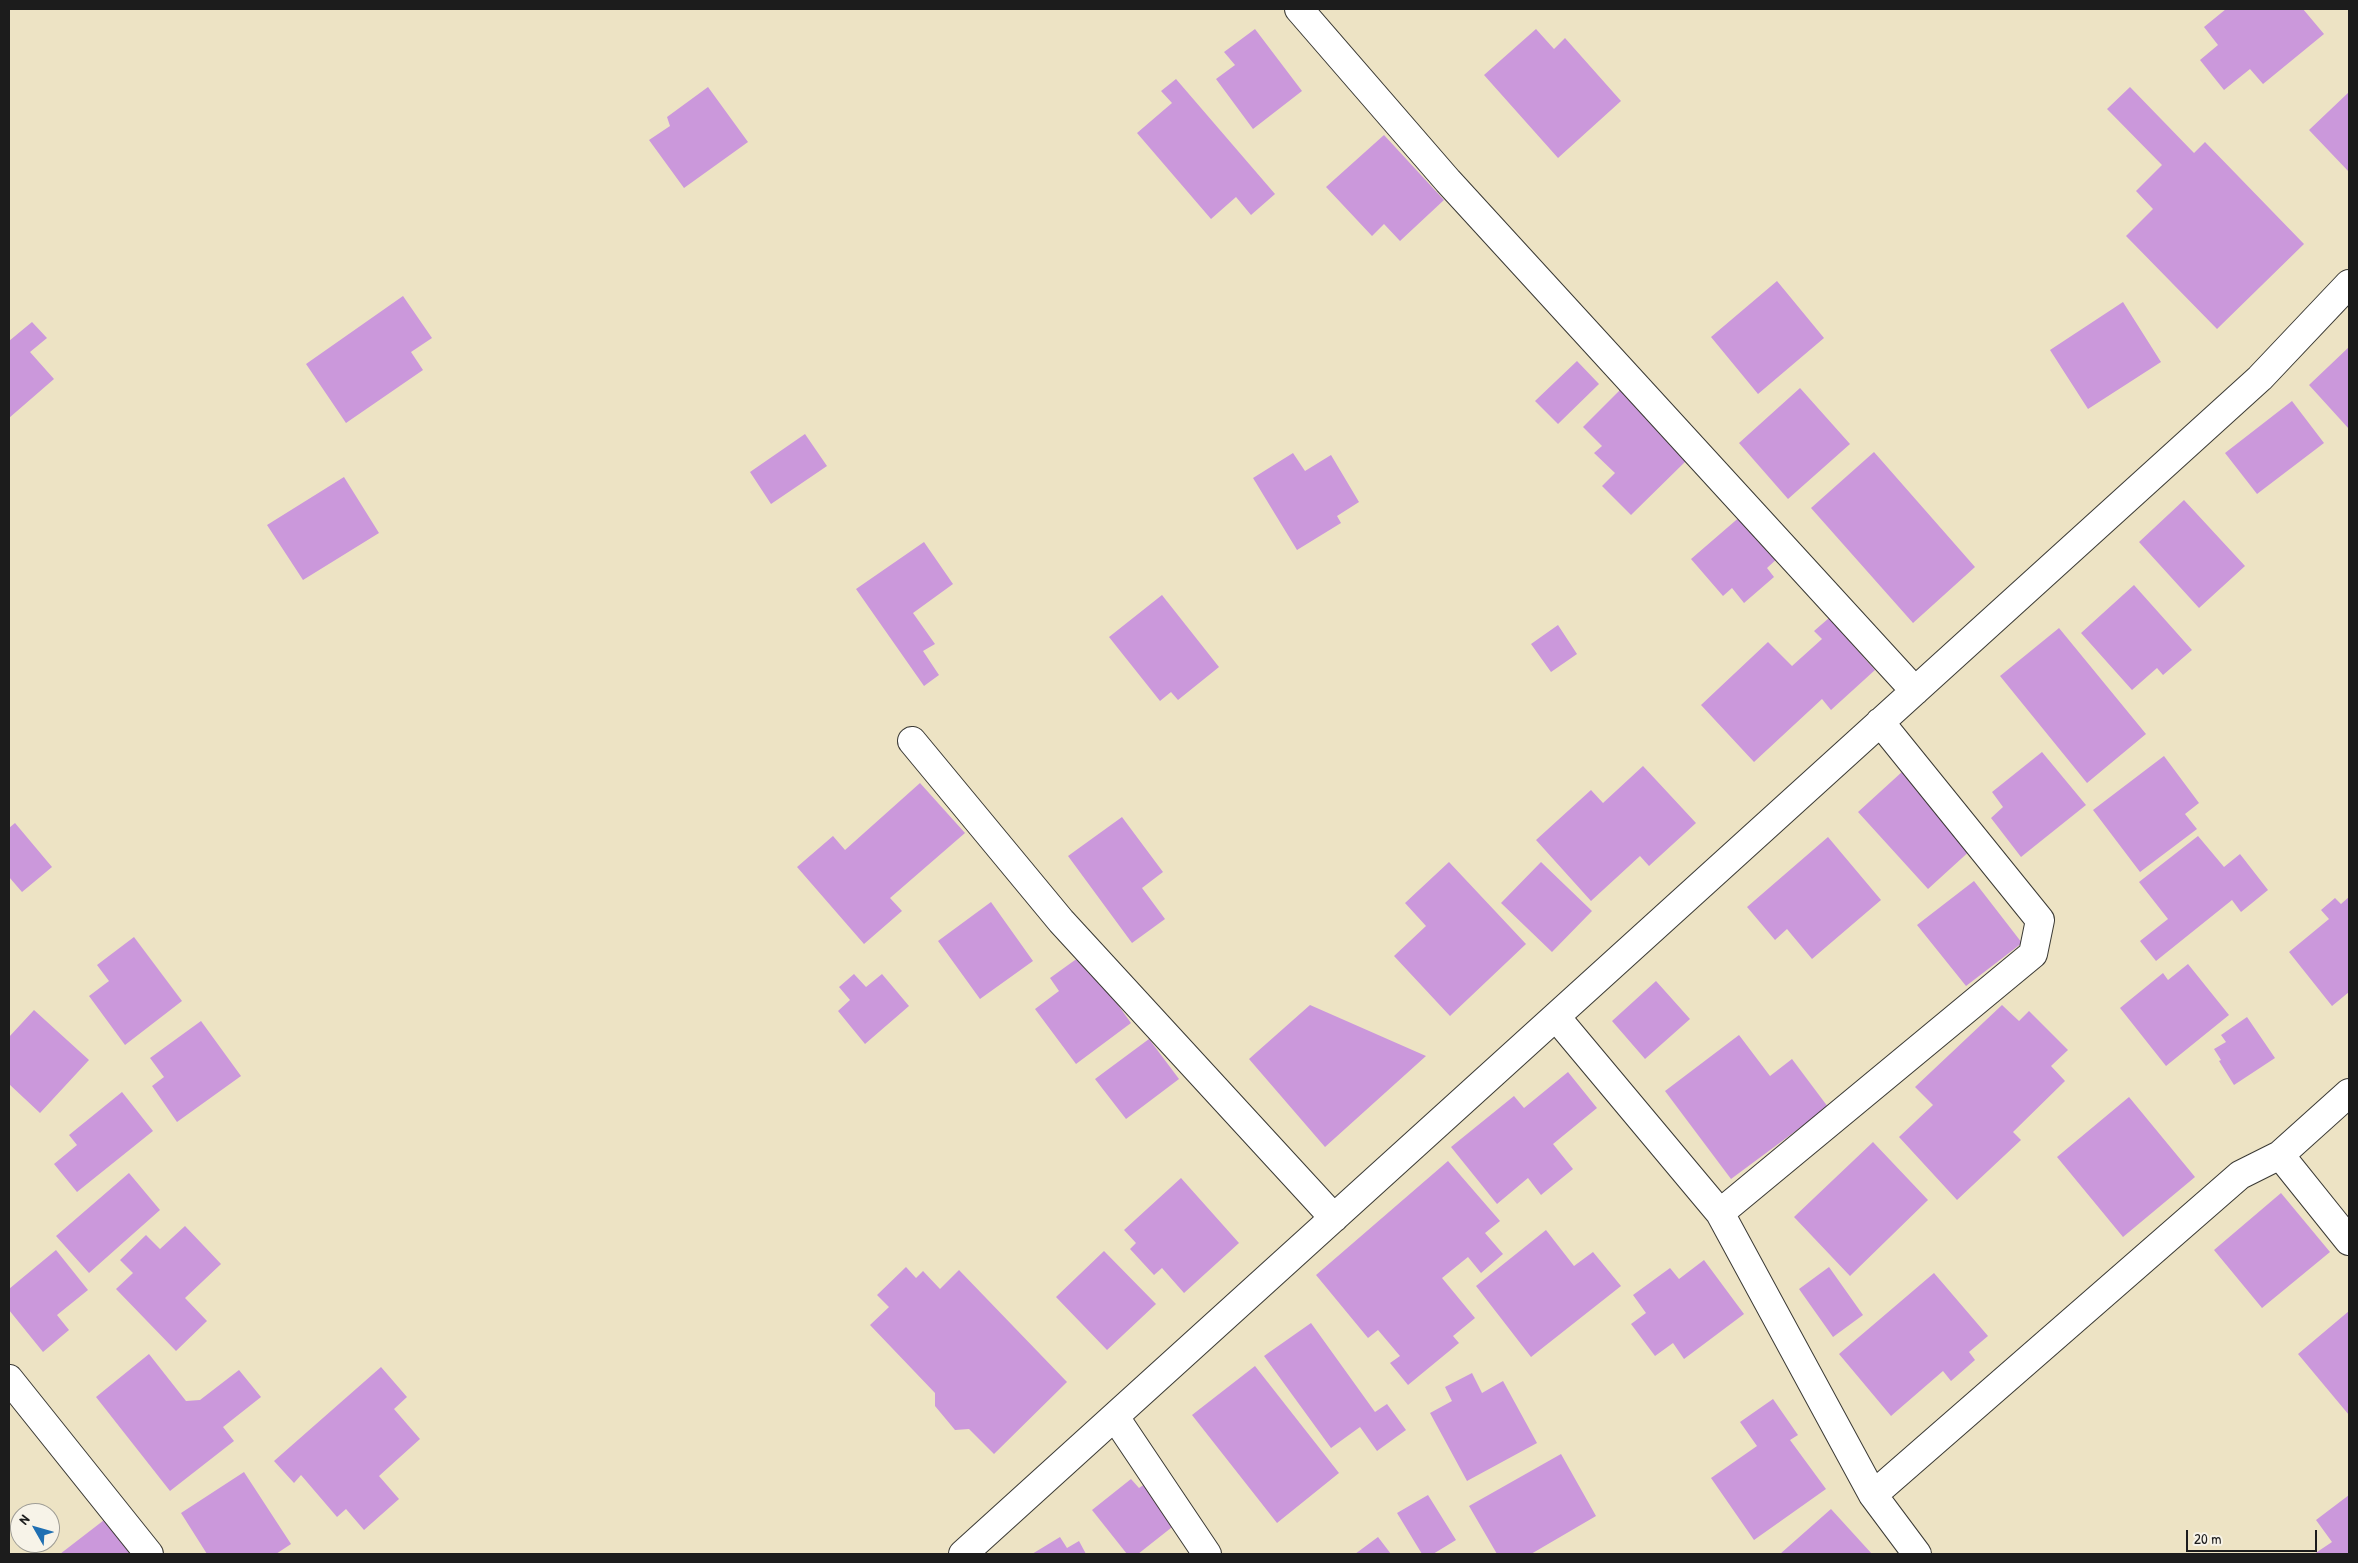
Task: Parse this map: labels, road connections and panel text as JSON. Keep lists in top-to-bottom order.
{
  "scale_bar": "20 m",
  "north": "top left"
}
